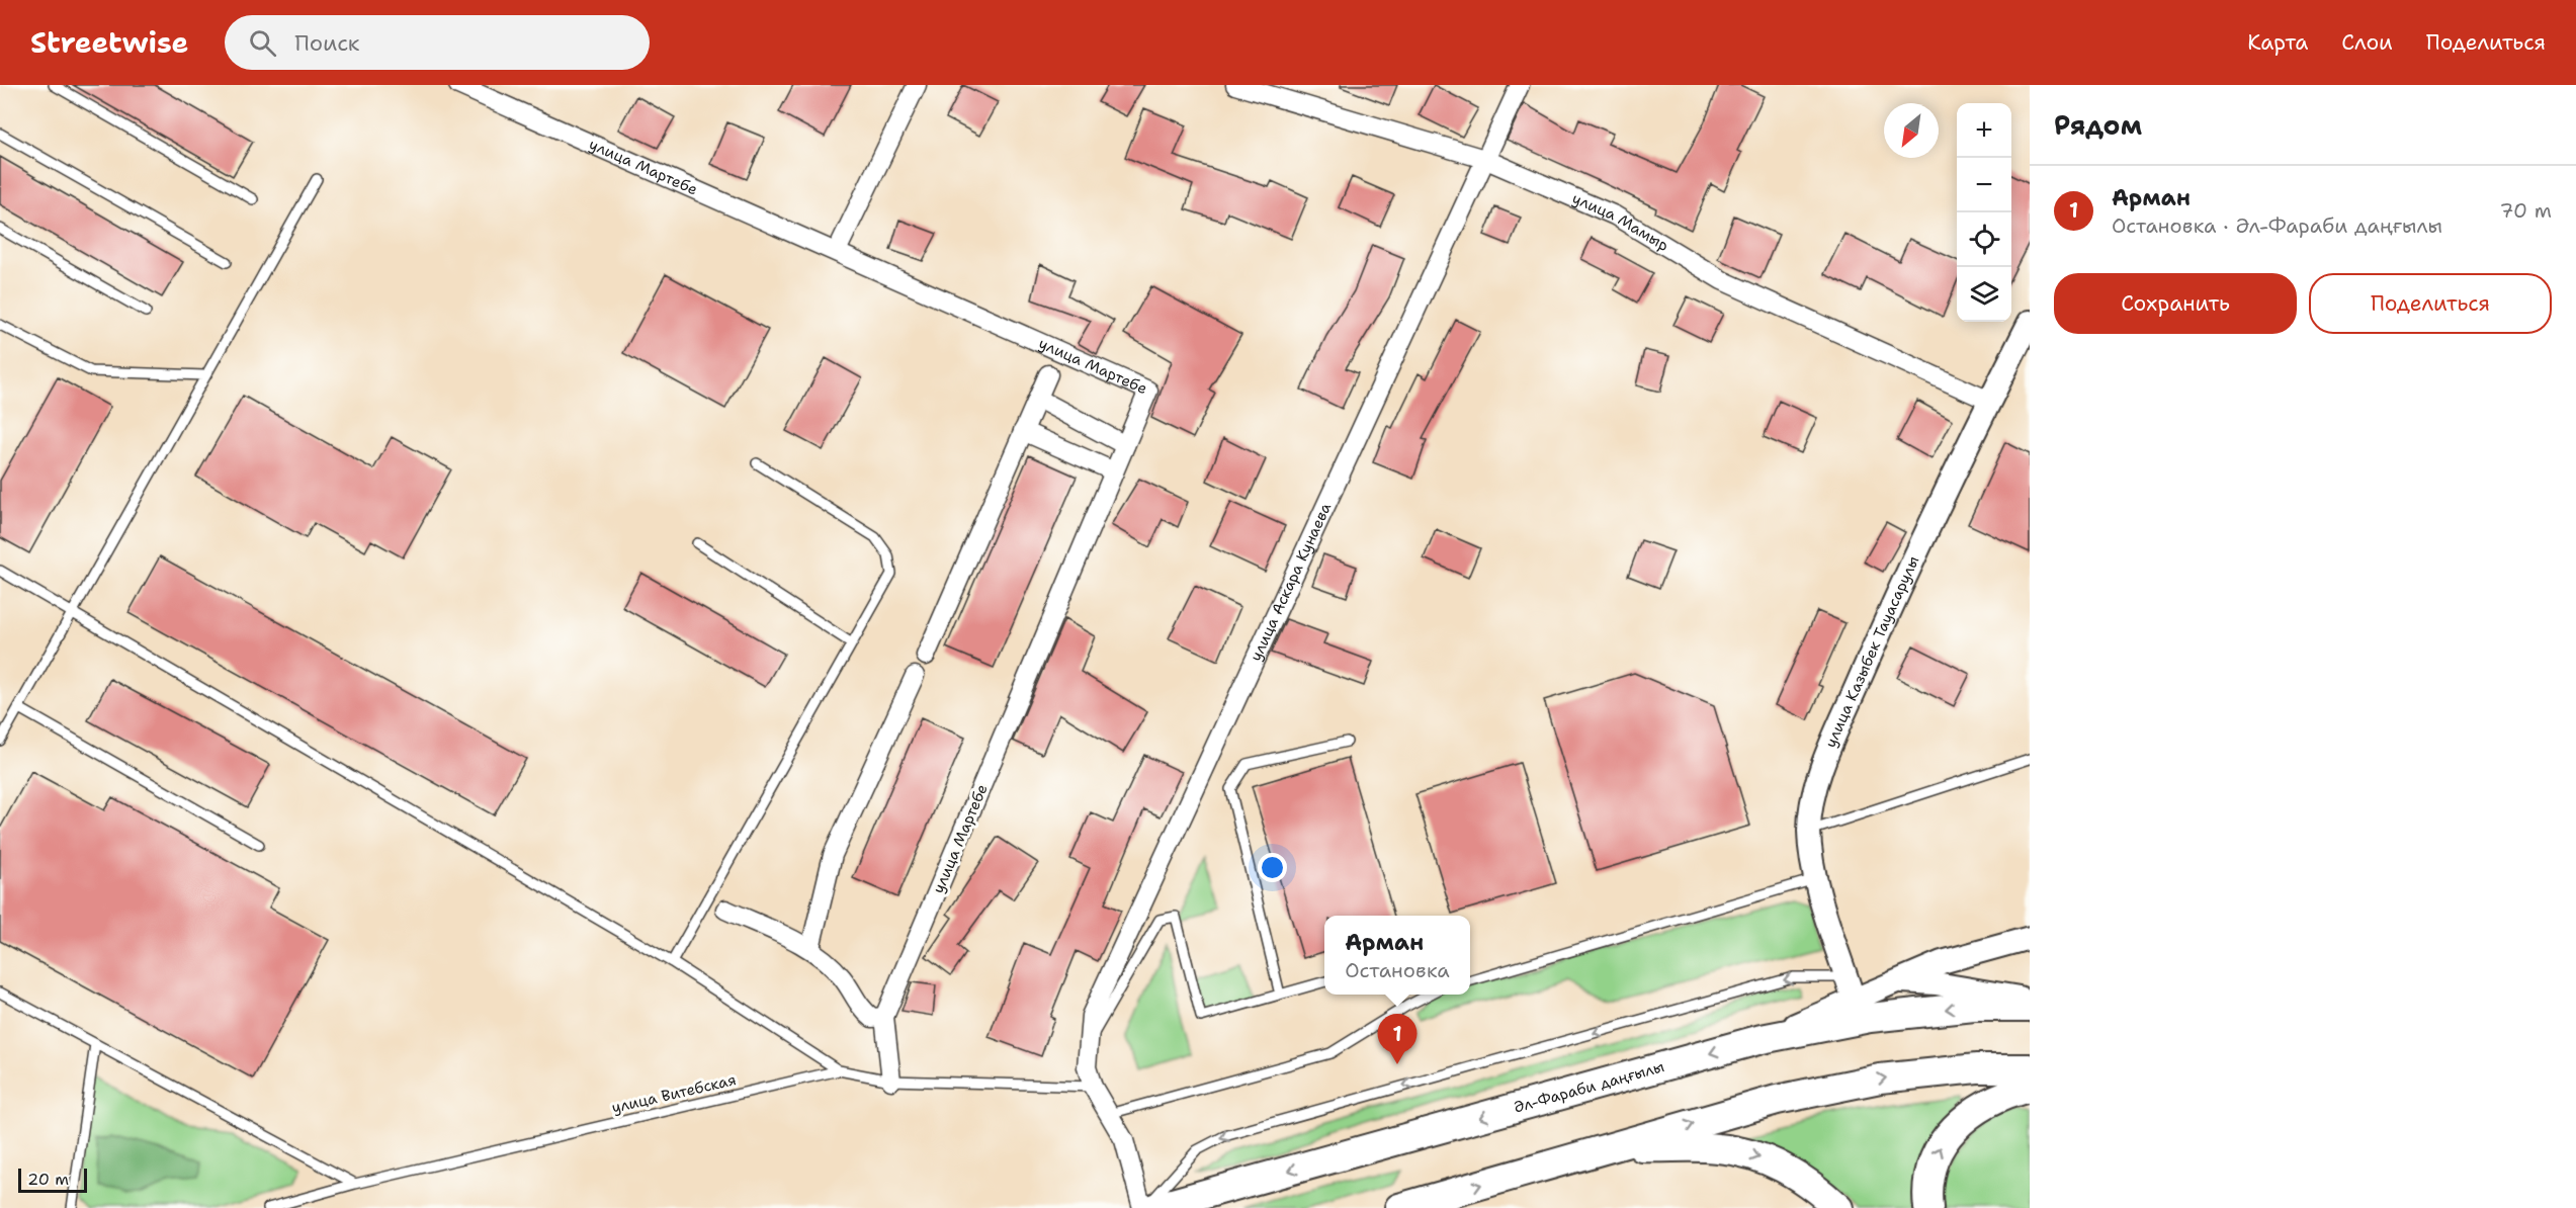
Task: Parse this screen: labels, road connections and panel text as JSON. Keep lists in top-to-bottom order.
{
  "streets": {
    "main road": ["Әл-Фараби даңғылы"],
    "street": [
      "улица Мартебе",
      "улица Мамыр",
      "улица Аскара Кунаева",
      "улица Казыбек Тауасарулы"
    ],
    "lane": ["улица Витебская"]
  },
  "crossings": [
    ["улица Мартебе", "улица Витебская"],
    ["улица Мамыр", "улица Аскара Кунаева"],
    ["улица Мамыр", "улица Казыбек Тауасарулы"],
    ["улица Аскара Кунаева", "улица Витебская"]
  ],
  "scale_bar": "20 m",
  "north": "bottom left",
  "page": {
    "header": "Streetwise",
    "search": "Поиск",
    "nav": ["Карта", "Слои", "Поделиться"],
    "heading": "Рядом",
    "map_buttons": ["+", "−"],
    "list": [
      {
        "mark": "1",
        "name": "Арман",
        "note": "Остановка · Әл-Фараби даңғылы",
        "value": "70 m"
      }
    ],
    "buttons": ["Сохранить", "Поделиться"],
    "popup": ["Арман", "Остановка"],
    "pins": "1",
    "scale": "20 m"
  }
}
